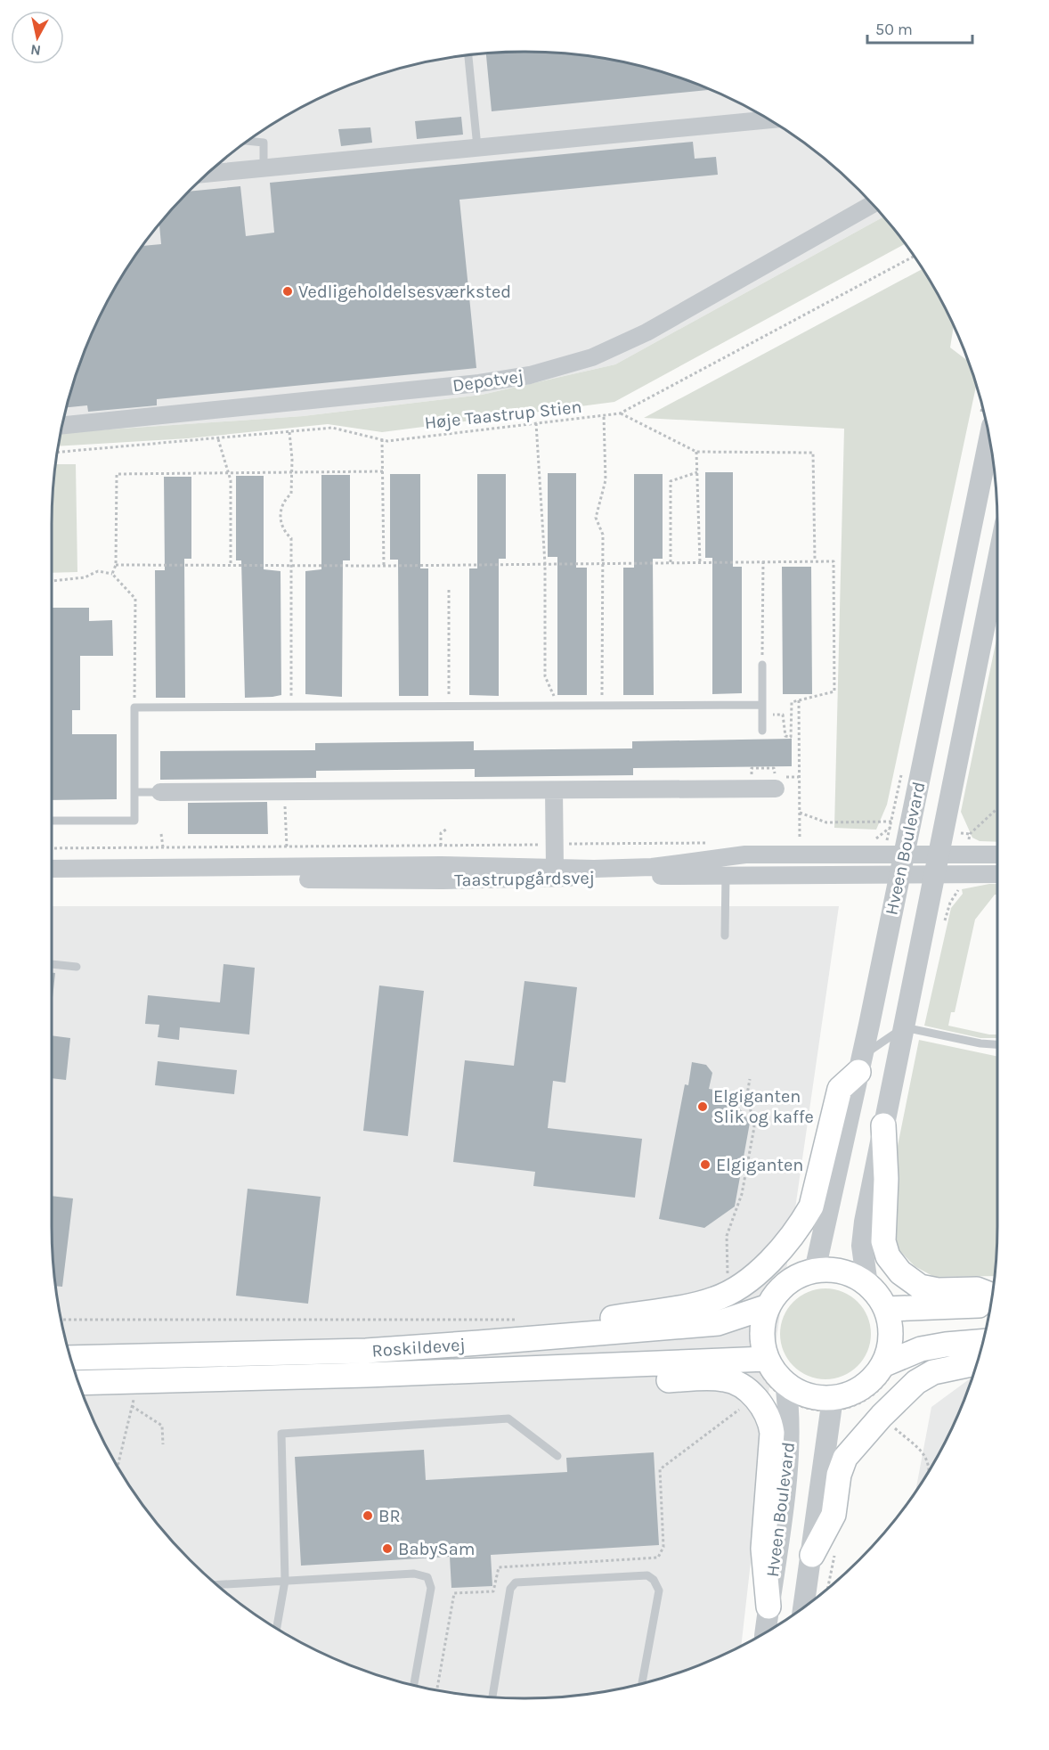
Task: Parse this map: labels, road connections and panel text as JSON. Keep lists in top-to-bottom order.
{
  "streets": {
    "main road": ["Roskildevej"],
    "street": ["Depotvej", "Hveen Boulevard", "Taastrupgårdsvej"],
    "path": ["Høje Taastrup Stien"]
  },
  "crossings": [
    ["Hveen Boulevard", "Taastrupgårdsvej"],
    ["Hveen Boulevard", "Roskildevej"]
  ],
  "places": [
    "Vedligeholdelsesværksted",
    "Elgiganten Slik og kaffe",
    "Elgiganten",
    "BR",
    "BabySam"
  ],
  "scale_bar": "50 m",
  "north": "bottom"
}
